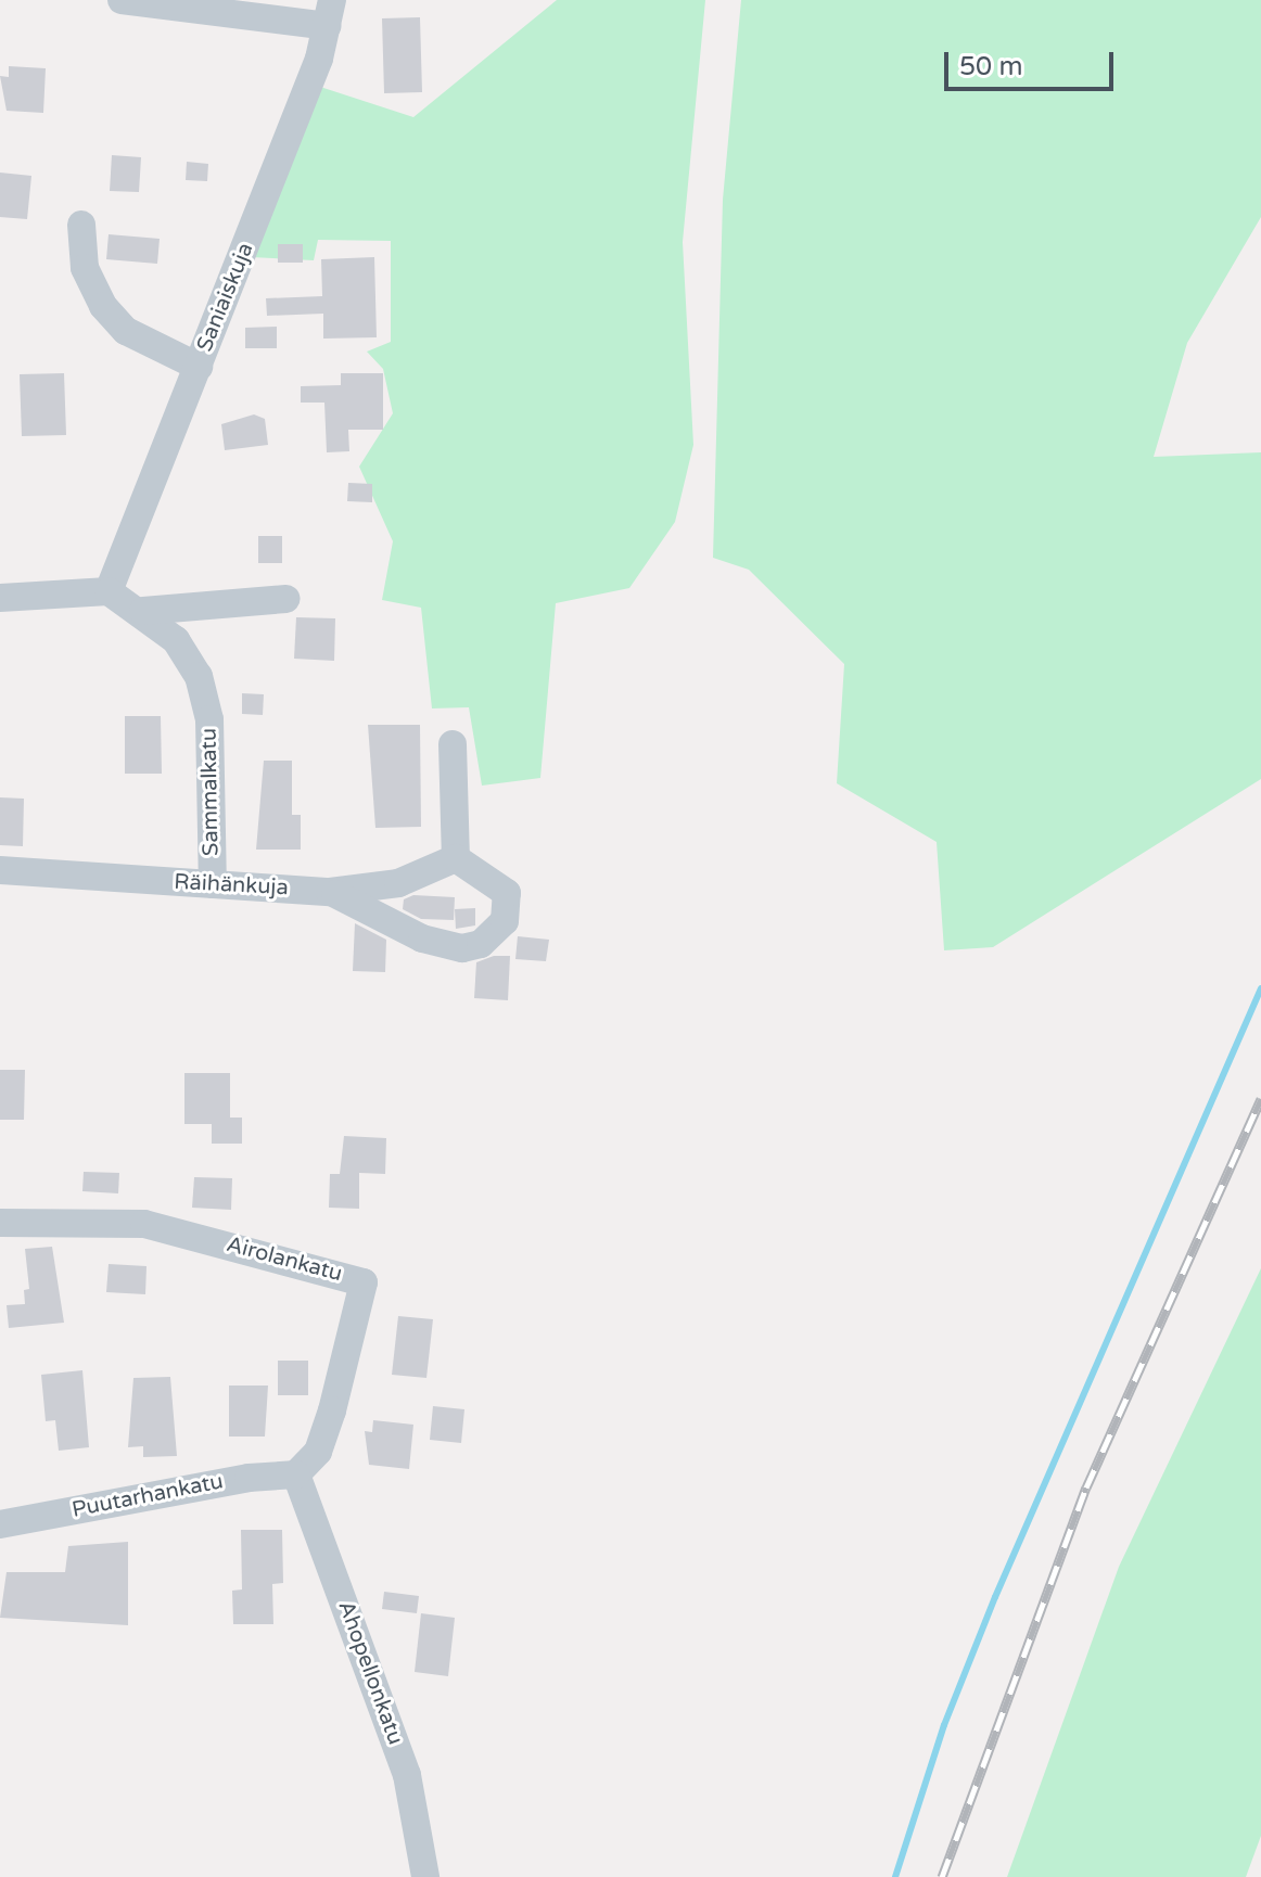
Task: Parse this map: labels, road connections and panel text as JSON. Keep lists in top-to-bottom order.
{
  "streets": {
    "street": [
      "Saniaiskuja",
      "Sammalkatu",
      "Räihänkuja",
      "Airolankatu",
      "Puutarhankatu",
      "Ahopellonkatu"
    ]
  },
  "crossings": [
    ["Saniaiskuja", "Sammalkatu"],
    ["Sammalkatu", "Räihänkuja"],
    ["Airolankatu", "Puutarhankatu"],
    ["Airolankatu", "Ahopellonkatu"],
    ["Puutarhankatu", "Ahopellonkatu"]
  ],
  "scale_bar": "50 m"
}
